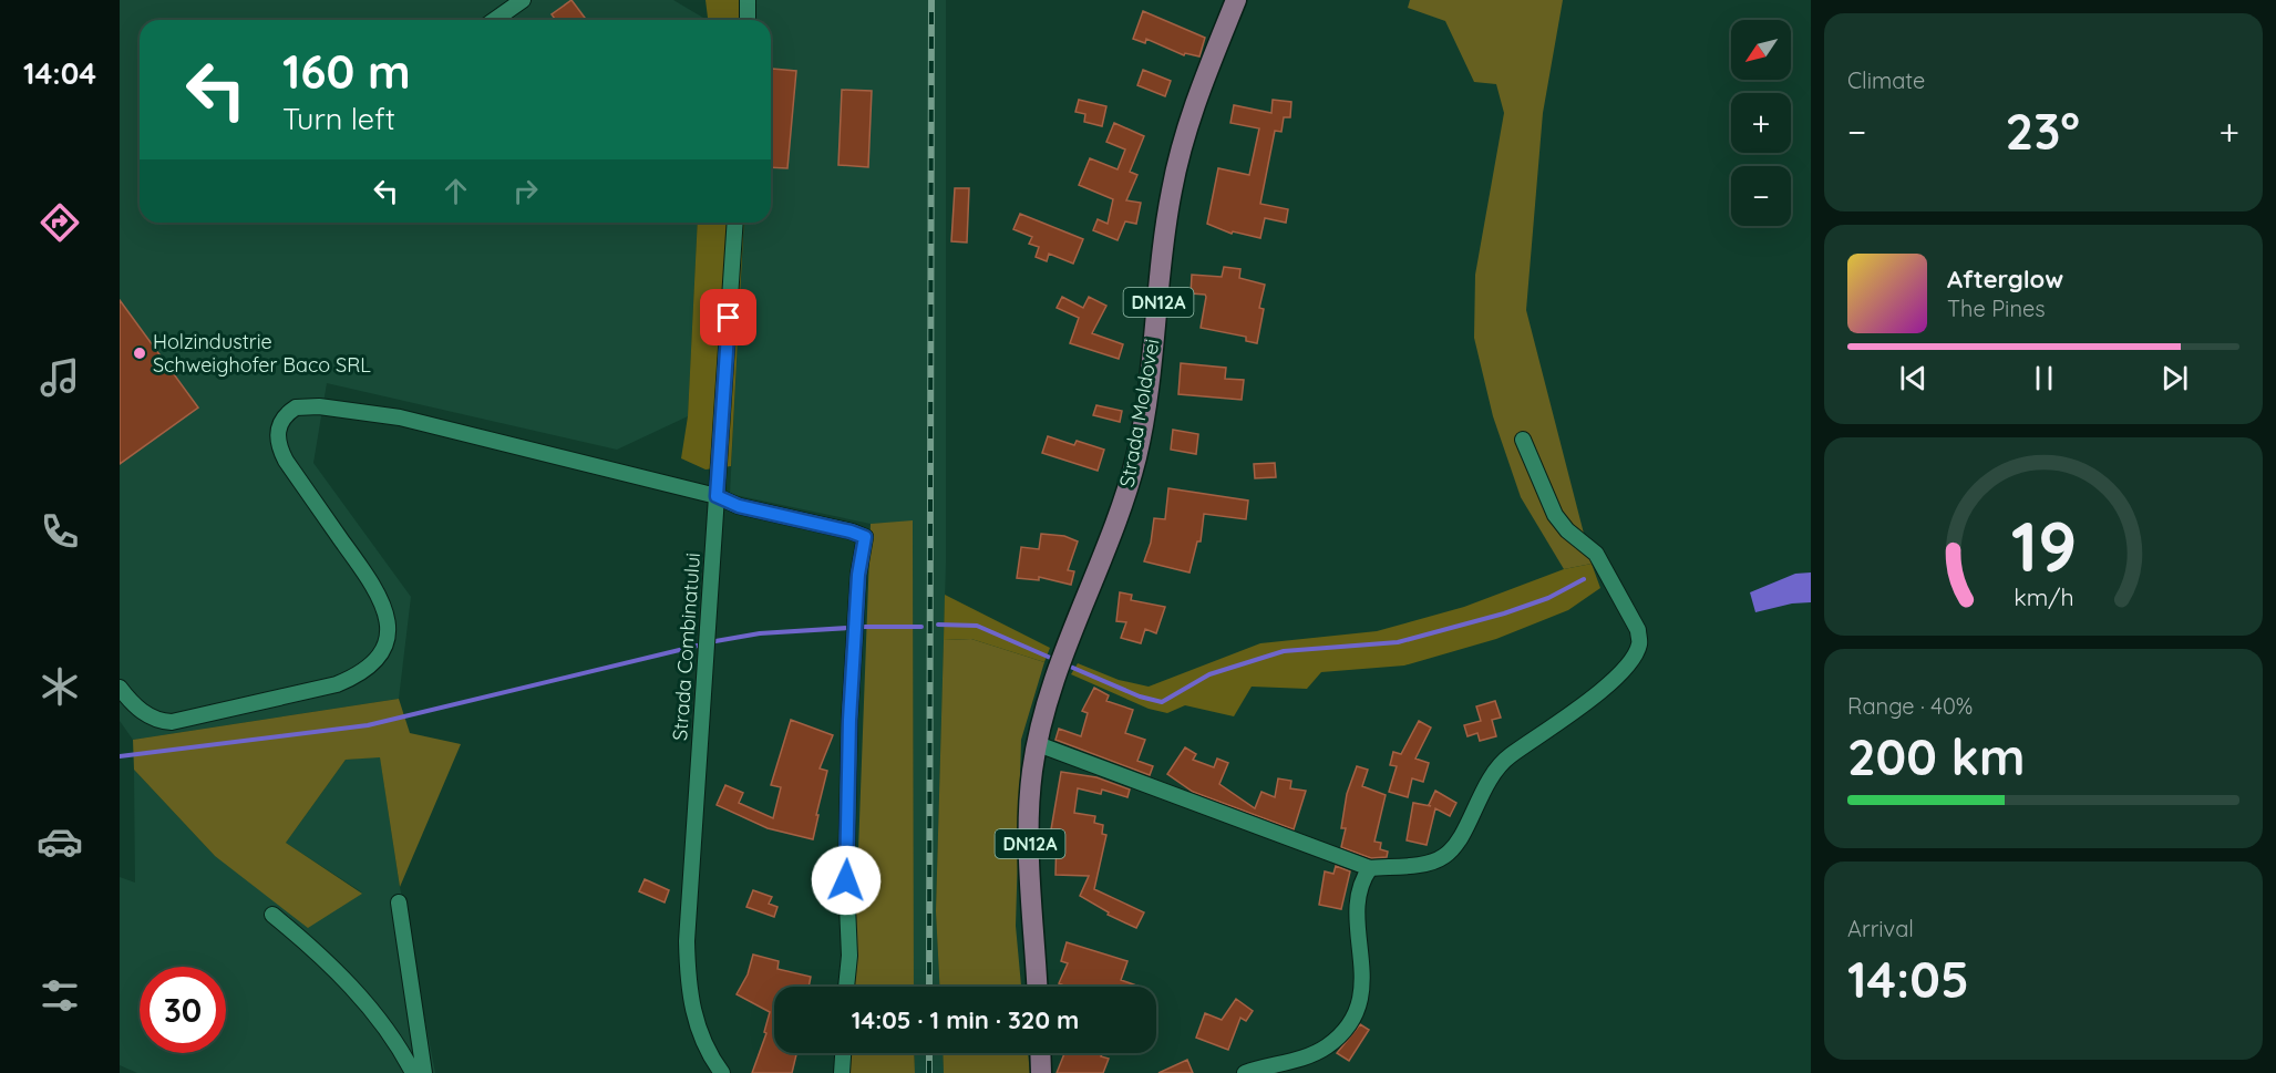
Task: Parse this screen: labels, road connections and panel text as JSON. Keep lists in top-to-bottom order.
{
  "streets": {
    "main road": ["DN12A", "Strada Moldovei"],
    "street": ["Strada Combinatului"]
  },
  "places": ["Holzindustrie Schweighofer Baco SRL"],
  "north": "bottom left",
  "page": {
    "tabs": "14:04",
    "tile": [
      "Climate",
      ["Range · 40%", "200 km"],
      ["Arrival", "14:05"]
    ],
    "map_buttons": ["+", "−"],
    "turn": ["160 m", "Turn left"],
    "heat": ["−", "23°", "+"],
    "song": ["Afterglow", "The Pines"],
    "limit": "30",
    "trip": "14:05 · 1 min · 320 m",
    "gauge": ["19", "km/h"]
  }
}
